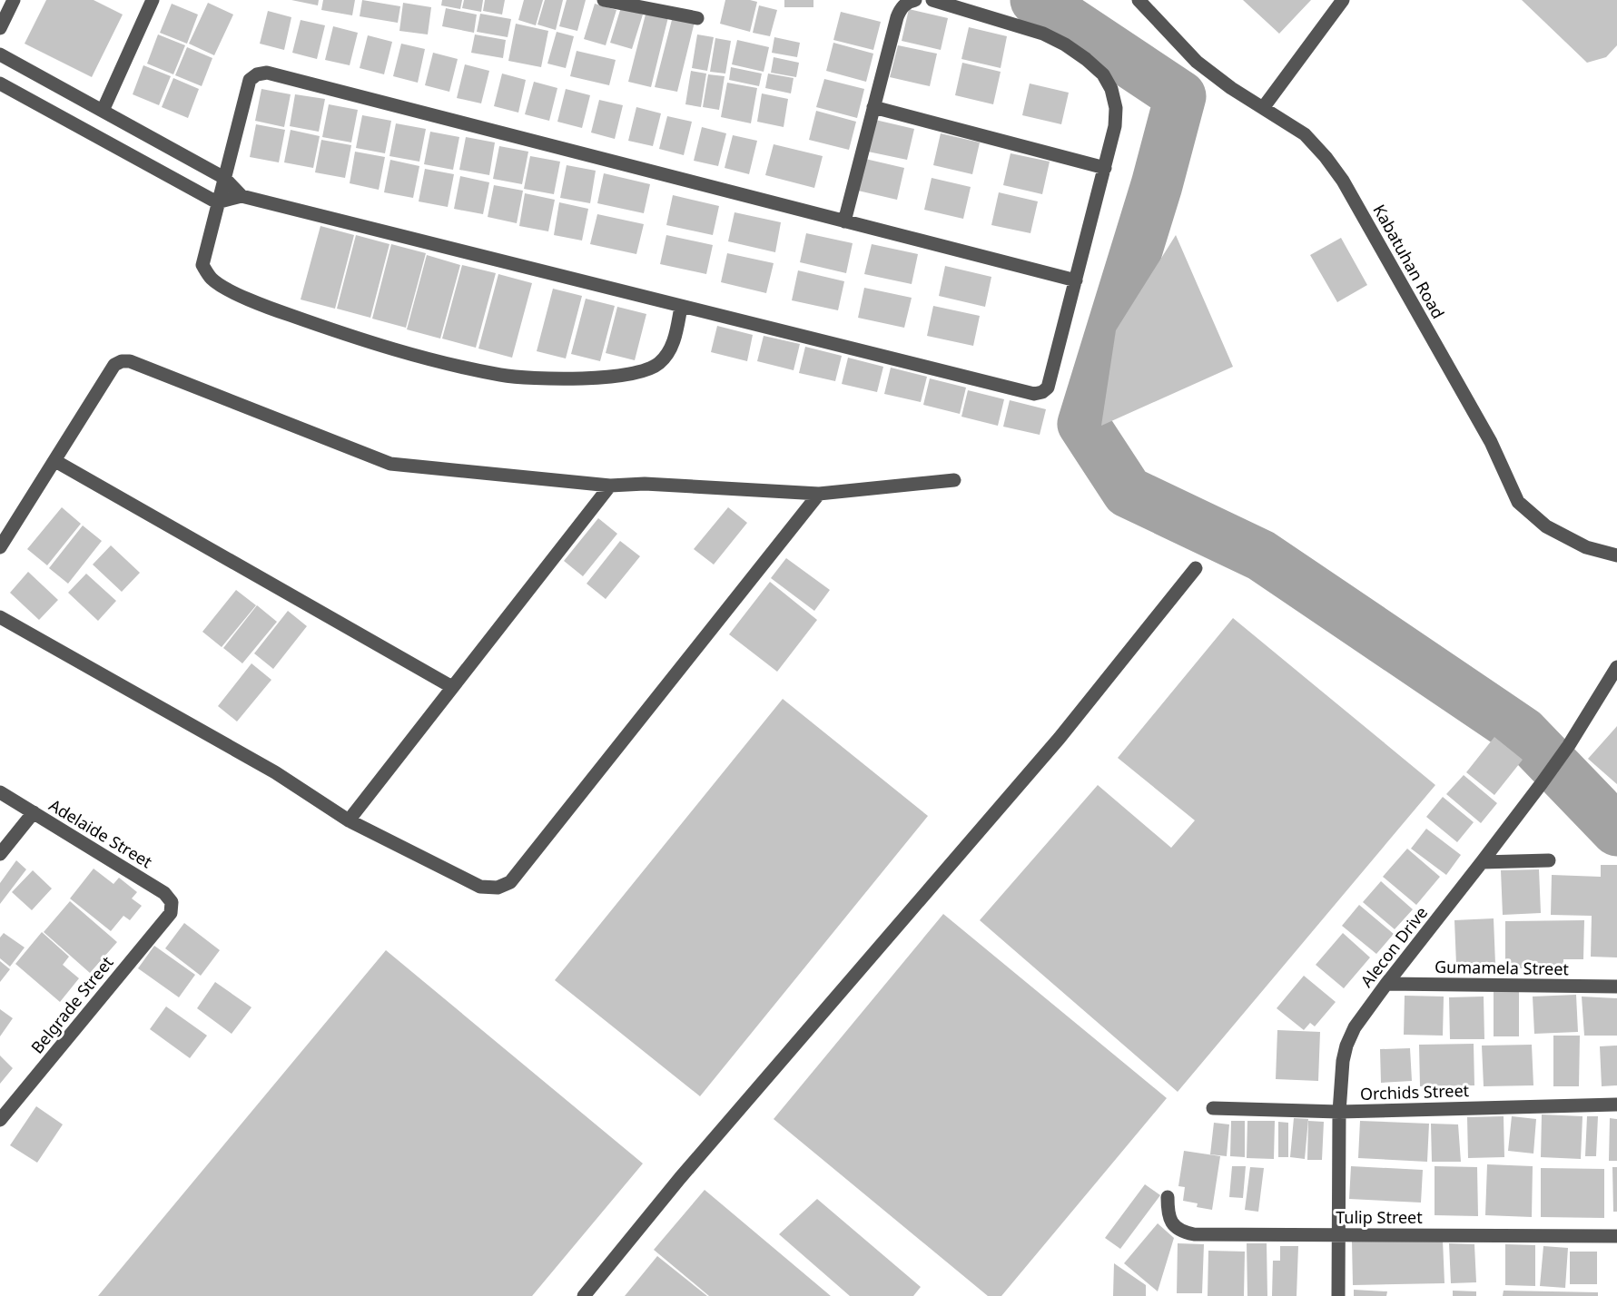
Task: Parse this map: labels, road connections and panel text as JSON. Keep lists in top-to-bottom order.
{
  "streets": {
    "street": [
      "Kabatuhan Road",
      "Adelaide Street",
      "Alecon Drive",
      "Gumamela Street",
      "Belgrade Street",
      "Orchids Street",
      "Tulip Street"
    ]
  },
  "crossings": [
    ["Adelaide Street", "Belgrade Street"],
    ["Alecon Drive", "Gumamela Street"],
    ["Alecon Drive", "Orchids Street"],
    ["Alecon Drive", "Tulip Street"]
  ]
}
